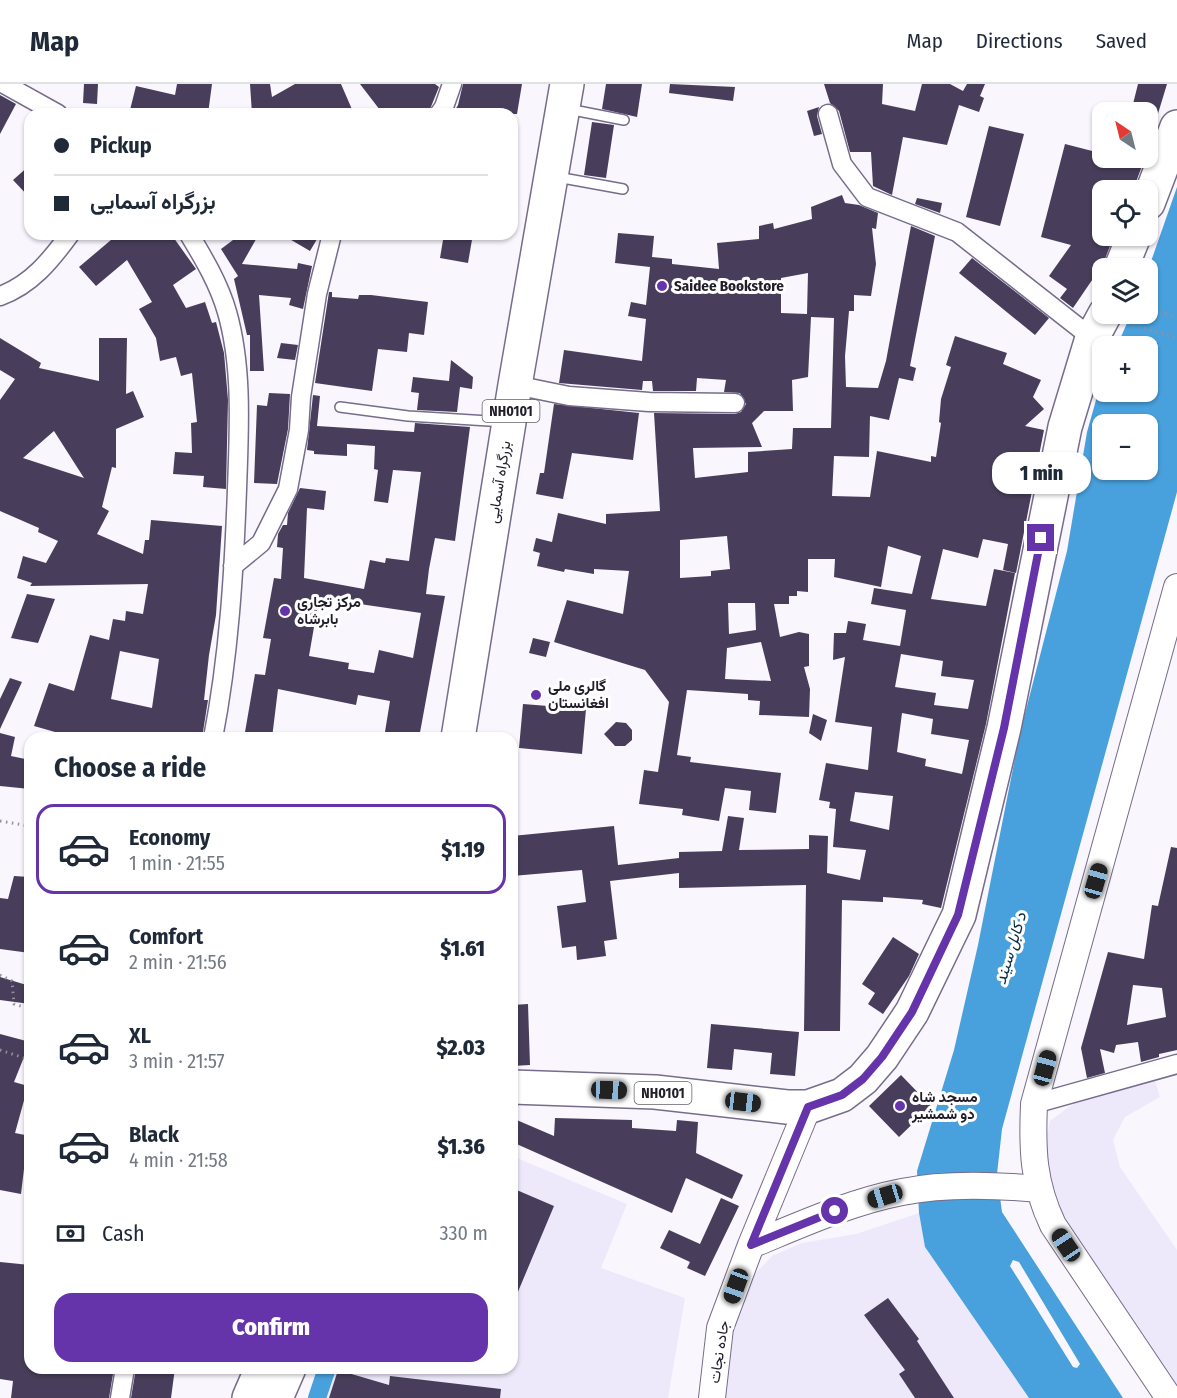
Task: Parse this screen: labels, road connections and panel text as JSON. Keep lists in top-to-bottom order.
{
  "streets": {
    "highway": ["NH0101", "بزرگراه آسمایی"],
    "main road": ["جاده نجات"]
  },
  "crossings": [
    ["NH0101", "جاده نجات"]
  ],
  "water": ["د کابل سيند"],
  "places": [
    "Saidee Bookstore",
    "مرکز تجاری بابرشاه",
    "گالری ملی افغانستان",
    "مسجد شاه دو شمشیر"
  ],
  "north": "top left",
  "page": {
    "header": "Map",
    "nav": ["Map", "Directions", "Saved"],
    "map_buttons": ["+", "−"],
    "banner": ["Pickup", "بزرگراه آسمایی"],
    "bubble": "1 min",
    "heading": "Choose a ride",
    "list": [
      {
        "name": "Economy",
        "note": "1 min · 21:55",
        "value": "$1.19"
      },
      {
        "name": "Comfort",
        "note": "2 min · 21:56",
        "value": "$1.61"
      },
      {
        "name": "XL",
        "note": "3 min · 21:57",
        "value": "$2.03"
      },
      {
        "name": "Black",
        "note": "4 min · 21:58",
        "value": "$1.36"
      }
    ],
    "pay": ["Cash", "330 m"],
    "buttons": "Confirm"
  }
}
